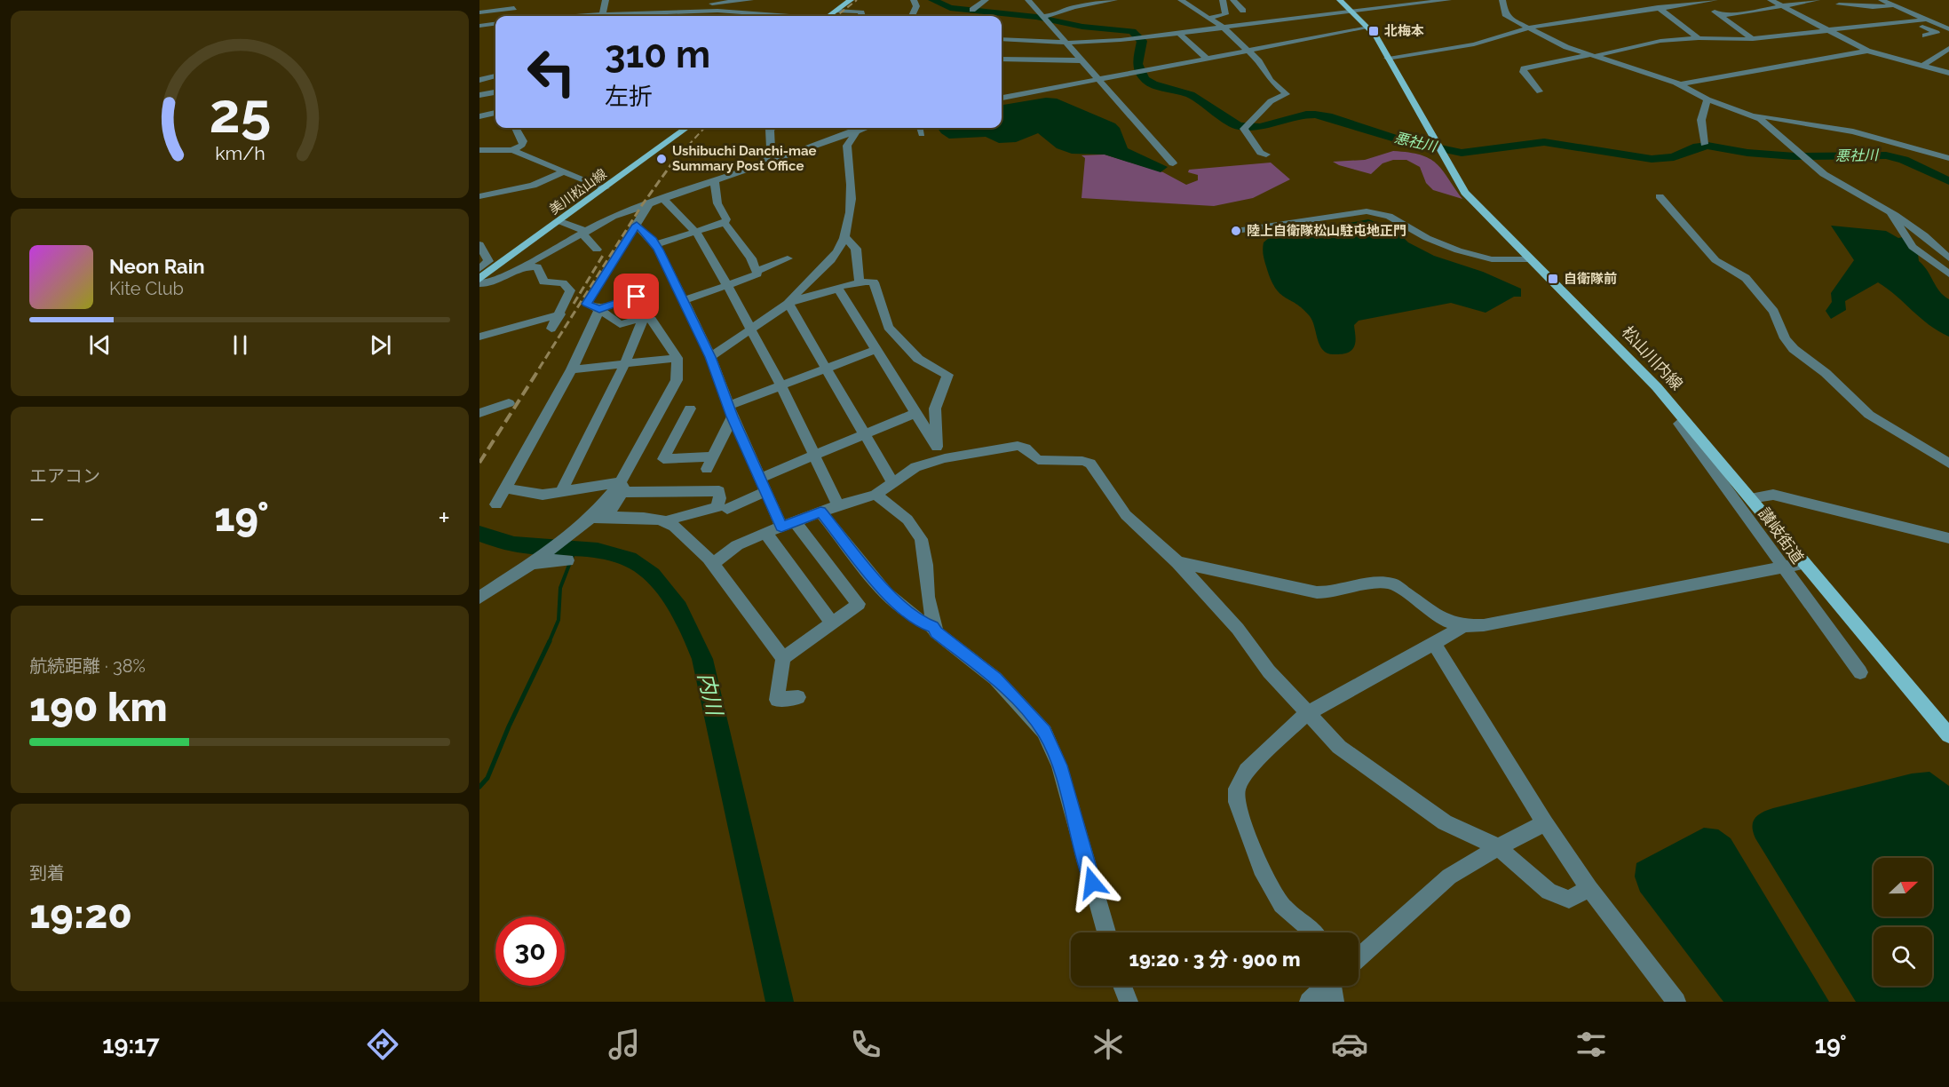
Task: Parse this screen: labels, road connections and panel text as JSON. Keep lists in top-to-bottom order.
{
  "streets": {
    "main road": ["美川松山線", "松山川内線"],
    "street": ["讃岐街道"]
  },
  "crossings": [
    ["松山川内線", "讃岐街道"]
  ],
  "water": ["悪社川", "内川"],
  "places": {
    "transit": ["北梅本", "自衛隊前"],
    "other": ["Ushibuchi Danchi-mae Summary Post Office", "陸上自衛隊松山駐屯地正門"]
  },
  "north": "right",
  "page": {
    "turn": ["310 m", "左折"],
    "song": ["Neon Rain", "Kite Club"],
    "tile": [
      "エアコン",
      ["航続距離 · 38%", "190 km"],
      ["到着", "19:20"]
    ],
    "heat": ["−", "19°", "+"],
    "limit": "30",
    "trip": "19:20 · 3 分 · 900 m",
    "tabs": ["19:17", "19°"],
    "gauge": ["25", "km/h"]
  }
}
